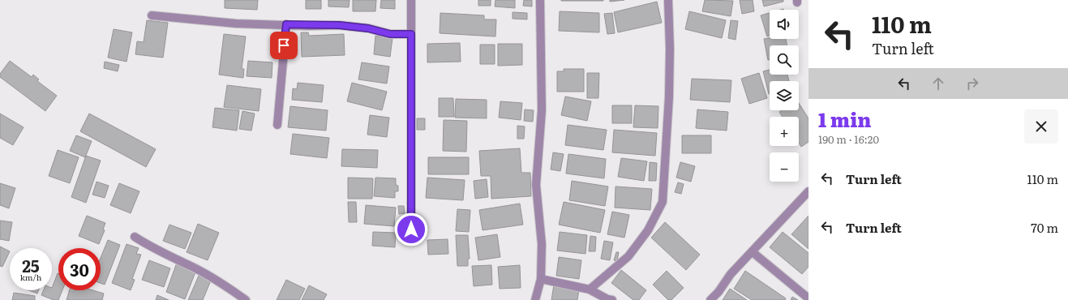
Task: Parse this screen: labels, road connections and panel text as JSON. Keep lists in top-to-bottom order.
{
  "page": {
    "turn": ["110 m", "Turn left"],
    "map_buttons": ["+", "−"],
    "heading": ["1 min", "190 m · 16:20"],
    "list": [
      {
        "name": "Turn left",
        "value": "110 m"
      },
      {
        "name": "Turn left",
        "value": "70 m"
      }
    ],
    "speed": "25 km/h",
    "limit": "30"
  }
}
